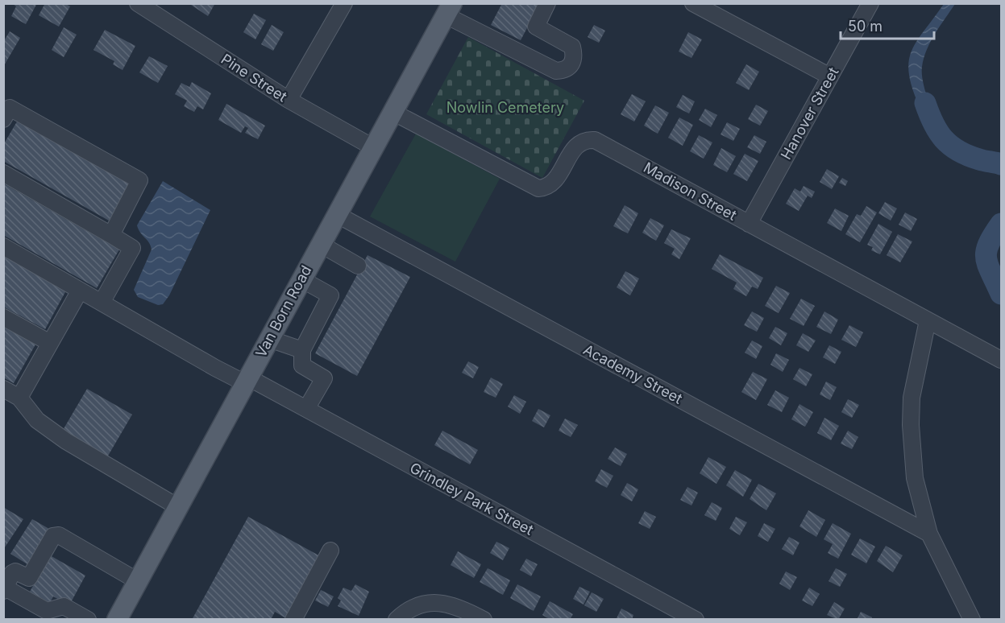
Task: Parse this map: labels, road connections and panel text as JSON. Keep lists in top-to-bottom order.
{
  "streets": {
    "main road": ["Van Born Road"],
    "street": [
      "Pine Street",
      "Hanover Street",
      "Madison Street",
      "Academy Street",
      "Grindley Park Street"
    ]
  },
  "crossings": [
    ["Pine Street", "Van Born Road"],
    ["Hanover Street", "Madison Street"],
    ["Madison Street", "Van Born Road"],
    ["Van Born Road", "Academy Street"],
    ["Van Born Road", "Grindley Park Street"]
  ],
  "parks": ["Nowlin Cemetery"],
  "scale_bar": "50 m"
}
